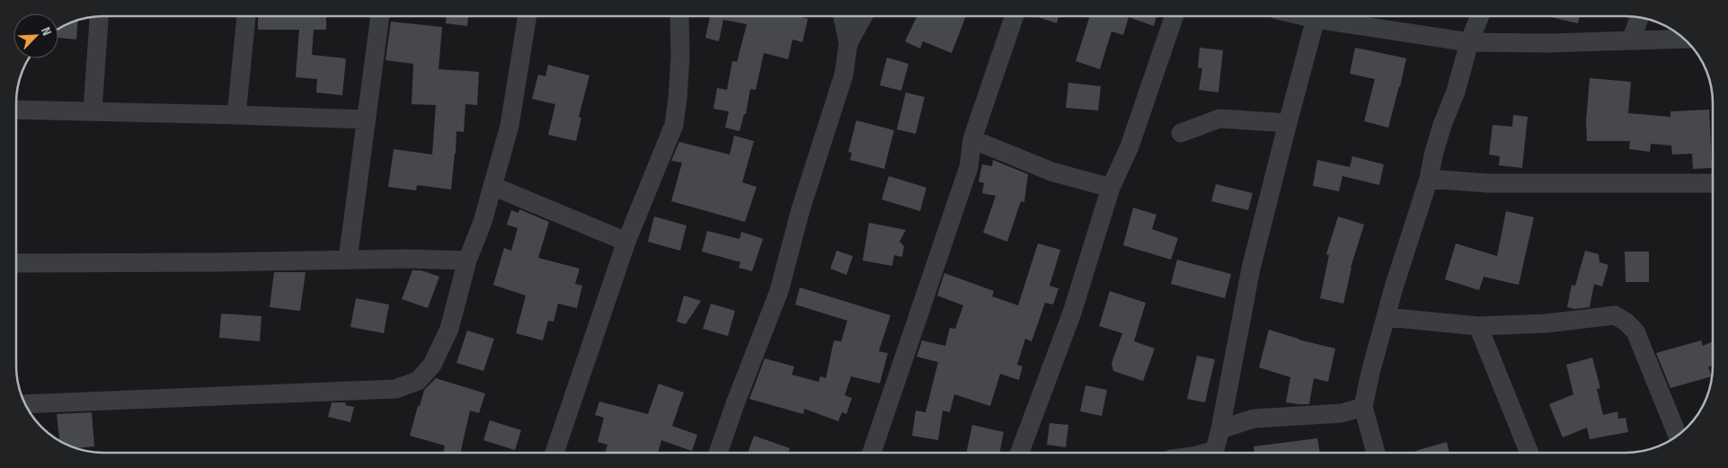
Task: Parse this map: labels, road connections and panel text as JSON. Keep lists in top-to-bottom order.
{
  "north": "top right"
}
